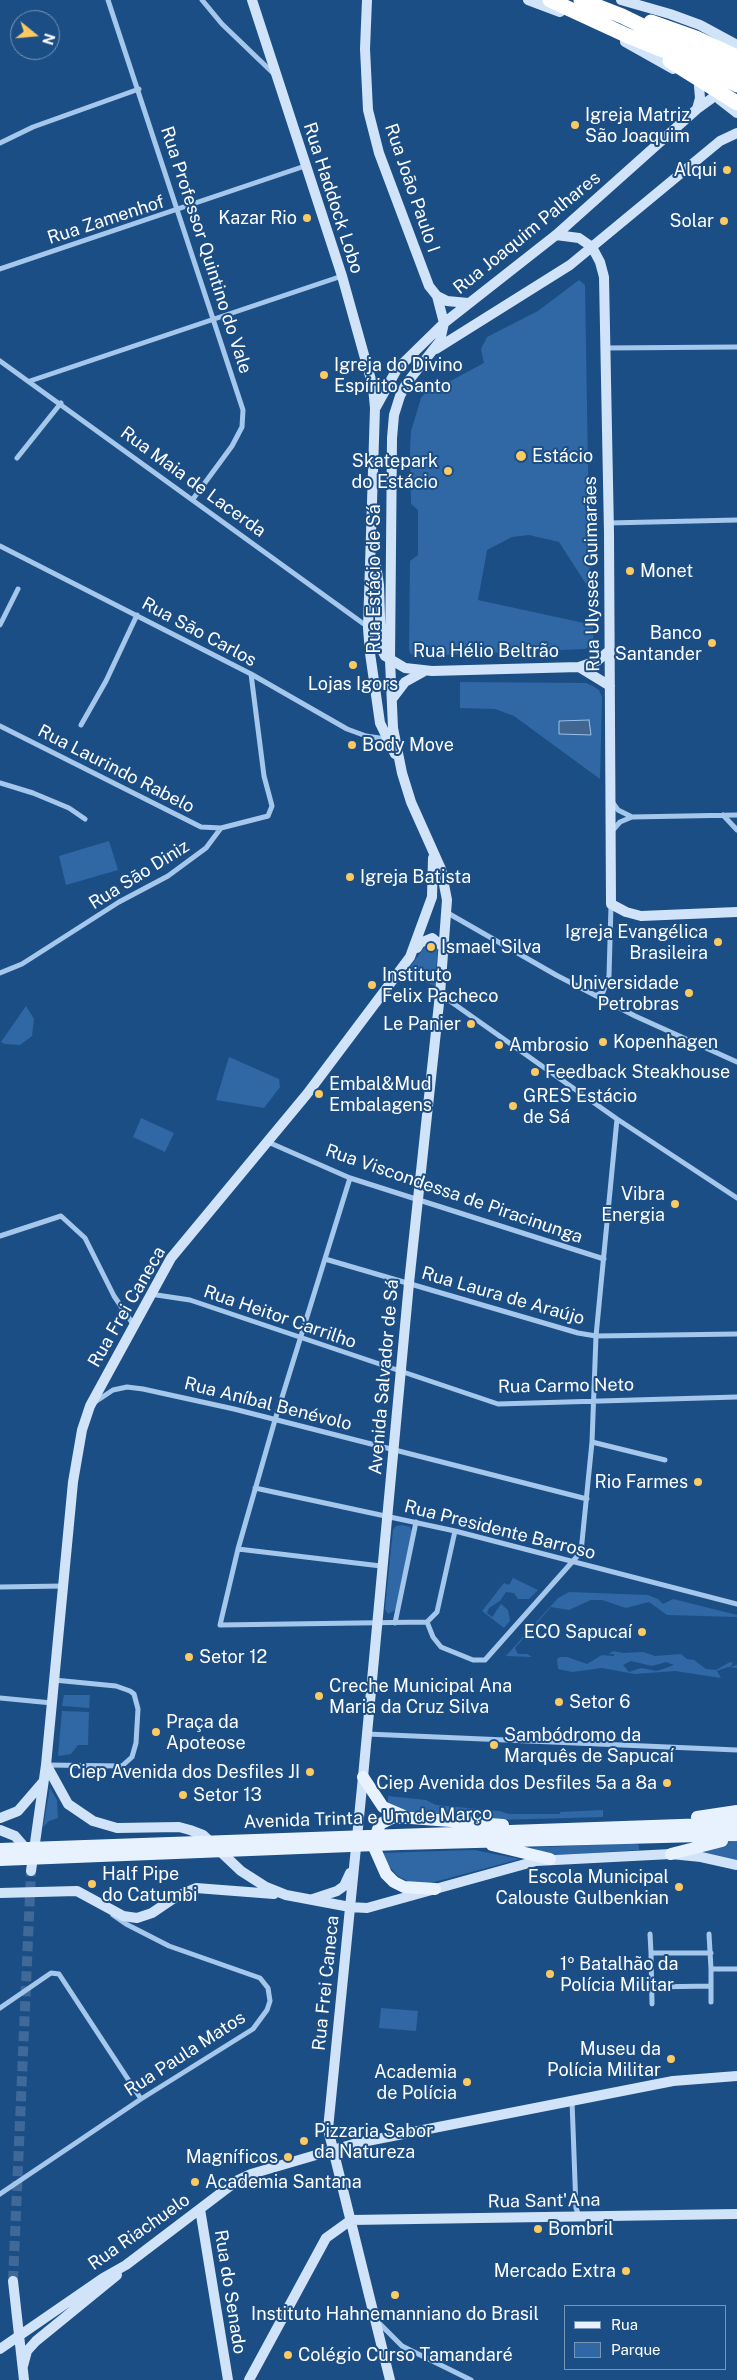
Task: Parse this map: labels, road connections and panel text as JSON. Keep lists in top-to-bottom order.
{
  "streets": {
    "main road": [
      "Rua João Paulo I",
      "Rua Haddock Lobo",
      "Rua Joaquim Palhares",
      "Rua Ulysses Guimarães",
      "Rua Estácio de Sá",
      "Rua Hélio Beltrão",
      "Rua Frei Caneca",
      "Avenida Salvador de Sá",
      "Avenida Trinta e Um de Março",
      "Rua Sant'Ana",
      "Rua Riachuelo",
      "Rua do Senado"
    ],
    "street": [
      "Rua Zamenhof",
      "Rua Professor Quintino do Vale",
      "Rua Maia de Lacerda",
      "Rua São Carlos",
      "Rua Laurindo Rabelo",
      "Rua São Diniz",
      "Rua Viscondessa de Piracinunga",
      "Rua Laura de Araújo",
      "Rua Heitor Carrilho",
      "Rua Carmo Neto",
      "Rua Aníbal Benévolo",
      "Rua Presidente Barroso",
      "Rua Paula Matos"
    ]
  },
  "crossings": [
    ["Rua João Paulo I", "Rua Joaquim Palhares"],
    ["Rua Haddock Lobo", "Rua Zamenhof"],
    ["Rua Haddock Lobo", "Rua Joaquim Palhares"],
    ["Rua Haddock Lobo", "Rua Estácio de Sá"],
    ["Rua Zamenhof", "Rua Professor Quintino do Vale"],
    ["Rua Joaquim Palhares", "Rua Estácio de Sá"],
    ["Rua Professor Quintino do Vale", "Rua Maia de Lacerda"],
    ["Rua Maia de Lacerda", "Rua Estácio de Sá"],
    ["Rua Ulysses Guimarães", "Rua Hélio Beltrão"],
    ["Rua Estácio de Sá", "Rua São Carlos"],
    ["Rua Estácio de Sá", "Rua Hélio Beltrão"],
    ["Rua Estácio de Sá", "Rua Frei Caneca"],
    ["Rua Estácio de Sá", "Avenida Salvador de Sá"],
    ["Rua Laurindo Rabelo", "Rua São Diniz"],
    ["Rua Viscondessa de Piracinunga", "Rua Frei Caneca"],
    ["Rua Viscondessa de Piracinunga", "Avenida Salvador de Sá"],
    ["Rua Laura de Araújo", "Avenida Salvador de Sá"],
    ["Rua Frei Caneca", "Rua Heitor Carrilho"],
    ["Rua Frei Caneca", "Avenida Salvador de Sá"],
    ["Rua Frei Caneca", "Rua Aníbal Benévolo"],
    ["Rua Frei Caneca", "Rua Sant'Ana"],
    ["Rua Frei Caneca", "Rua Riachuelo"],
    ["Rua Heitor Carrilho", "Avenida Salvador de Sá"],
    ["Rua Heitor Carrilho", "Rua Carmo Neto"],
    ["Avenida Salvador de Sá", "Rua Carmo Neto"],
    ["Avenida Salvador de Sá", "Rua Aníbal Benévolo"],
    ["Avenida Salvador de Sá", "Rua Presidente Barroso"],
    ["Rua Riachuelo", "Rua do Senado"]
  ],
  "places": [
    "Igreja Matriz São Joaquim",
    "Alqui",
    "Kazar Rio",
    "Solar",
    "Igreja do Divino Espírito Santo",
    "Estácio",
    "Skatepark do Estácio",
    "Monet",
    "Banco Santander",
    "Lojas Igors",
    "Body Move",
    "Igreja Batista",
    "Igreja Evangélica Brasileira",
    "Ismael Silva",
    "Instituto Felix Pacheco",
    "Universidade Petrobras",
    "Le Panier",
    "Kopenhagen",
    "Ambrosio",
    "Feedback Steakhouse",
    "Embal&Mud Embalagens",
    "GRES Estácio de Sá",
    "Vibra Energia",
    "Rio Farmes",
    "ECO Sapucaí",
    "Setor 12",
    "Creche Municipal Ana Maria da Cruz Silva",
    "Setor 6",
    "Praça da Apoteose",
    "Sambódromo da Marquês de Sapucaí",
    "Ciep Avenida dos Desfiles JI",
    "Ciep Avenida dos Desfiles 5a a 8a",
    "Setor 13",
    "Half Pipe do Catumbi",
    "Escola Municipal Calouste Gulbenkian",
    "1º Batalhão da Polícia Militar",
    "Museu da Polícia Militar",
    "Academia de Polícia",
    "Pizzaria Sabor da Natureza",
    "Magníficos",
    "Academia Santana",
    "Bombril",
    "Mercado Extra",
    "Instituto Hahnemanniano do Brasil",
    "Colégio Curso Tamandaré"
  ],
  "legend": ["Rua", "Parque"],
  "north": "right"
}
